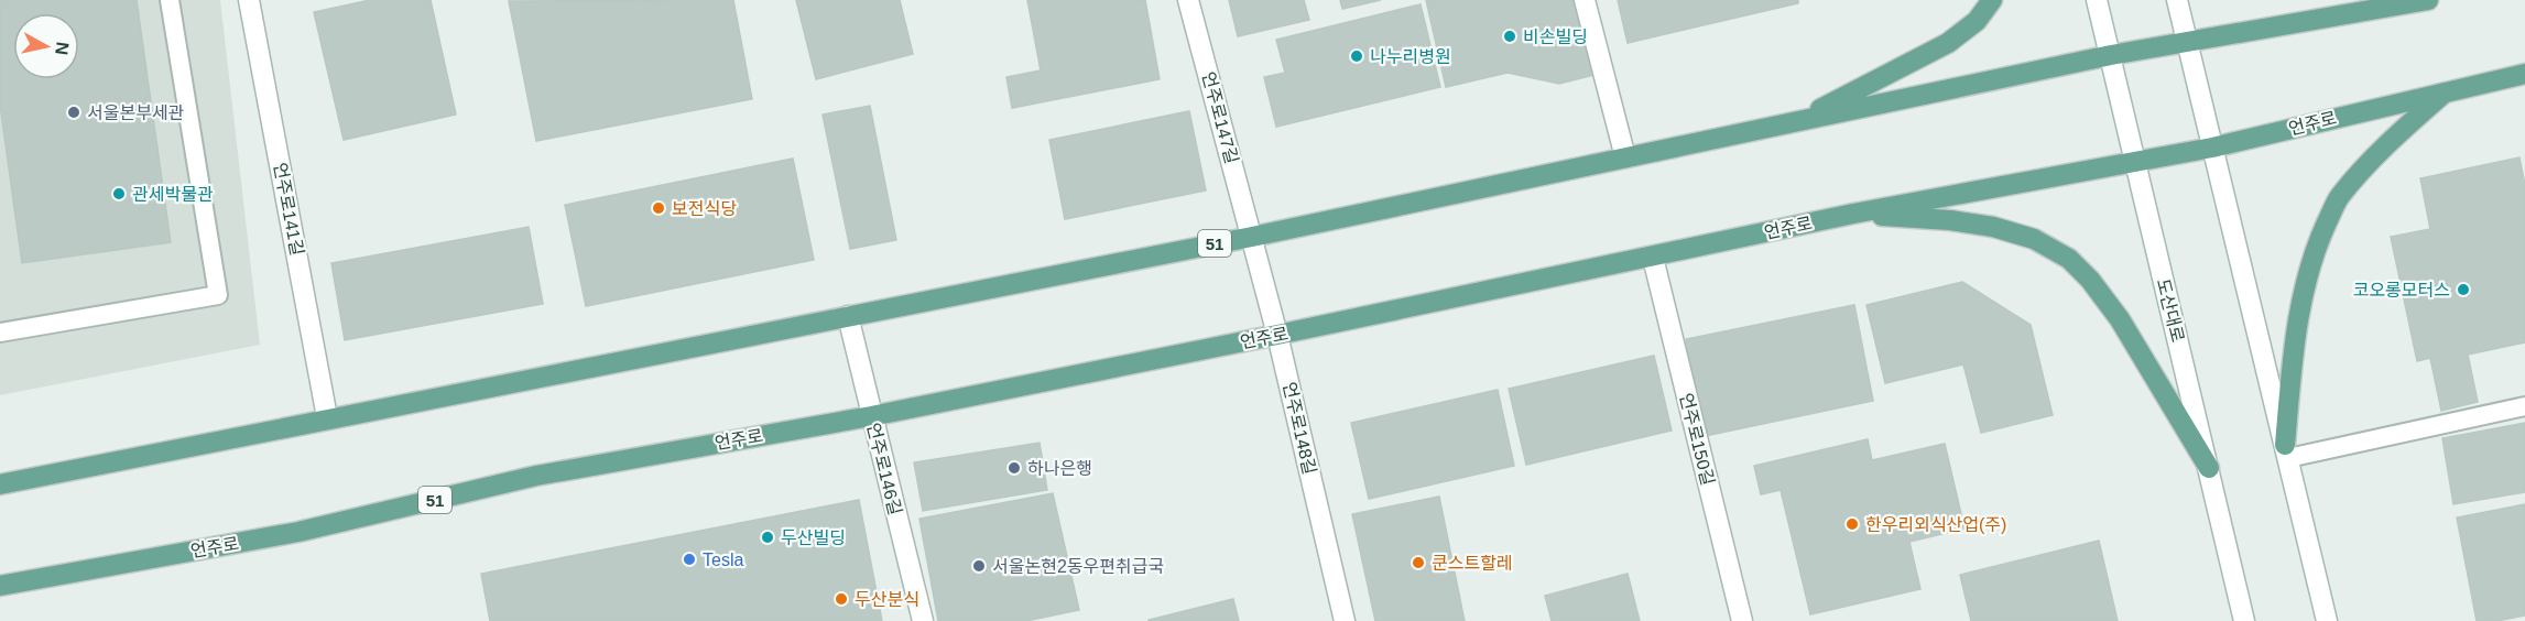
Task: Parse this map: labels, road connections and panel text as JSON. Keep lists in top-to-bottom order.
{
  "streets": {
    "main road": ["언주로", "51"],
    "street": [
      "언주로147길",
      "언주로141길",
      "도산대로",
      "언주로148길",
      "언주로150길",
      "언주로146길"
    ]
  },
  "crossings": [
    ["언주로147길", "51"],
    ["언주로147길", "언주로148길"],
    ["언주로", "도산대로"],
    ["언주로", "언주로148길"],
    ["언주로", "언주로150길"],
    ["언주로", "언주로146길"],
    ["언주로141길", "51"],
    ["51", "도산대로"],
    ["51", "언주로148길"],
    ["51", "언주로146길"]
  ],
  "places": [
    "비손빌딩",
    "나누리병원",
    "서울본부세관",
    "관세박물관",
    "보전식당",
    "코오롱모터스",
    "하나은행",
    "한우리외식산업(주)",
    "두산빌딩",
    "Tesla",
    "쿤스트할레",
    "서울논현2동우편취급국",
    "두산분식"
  ],
  "north": "right"
}
